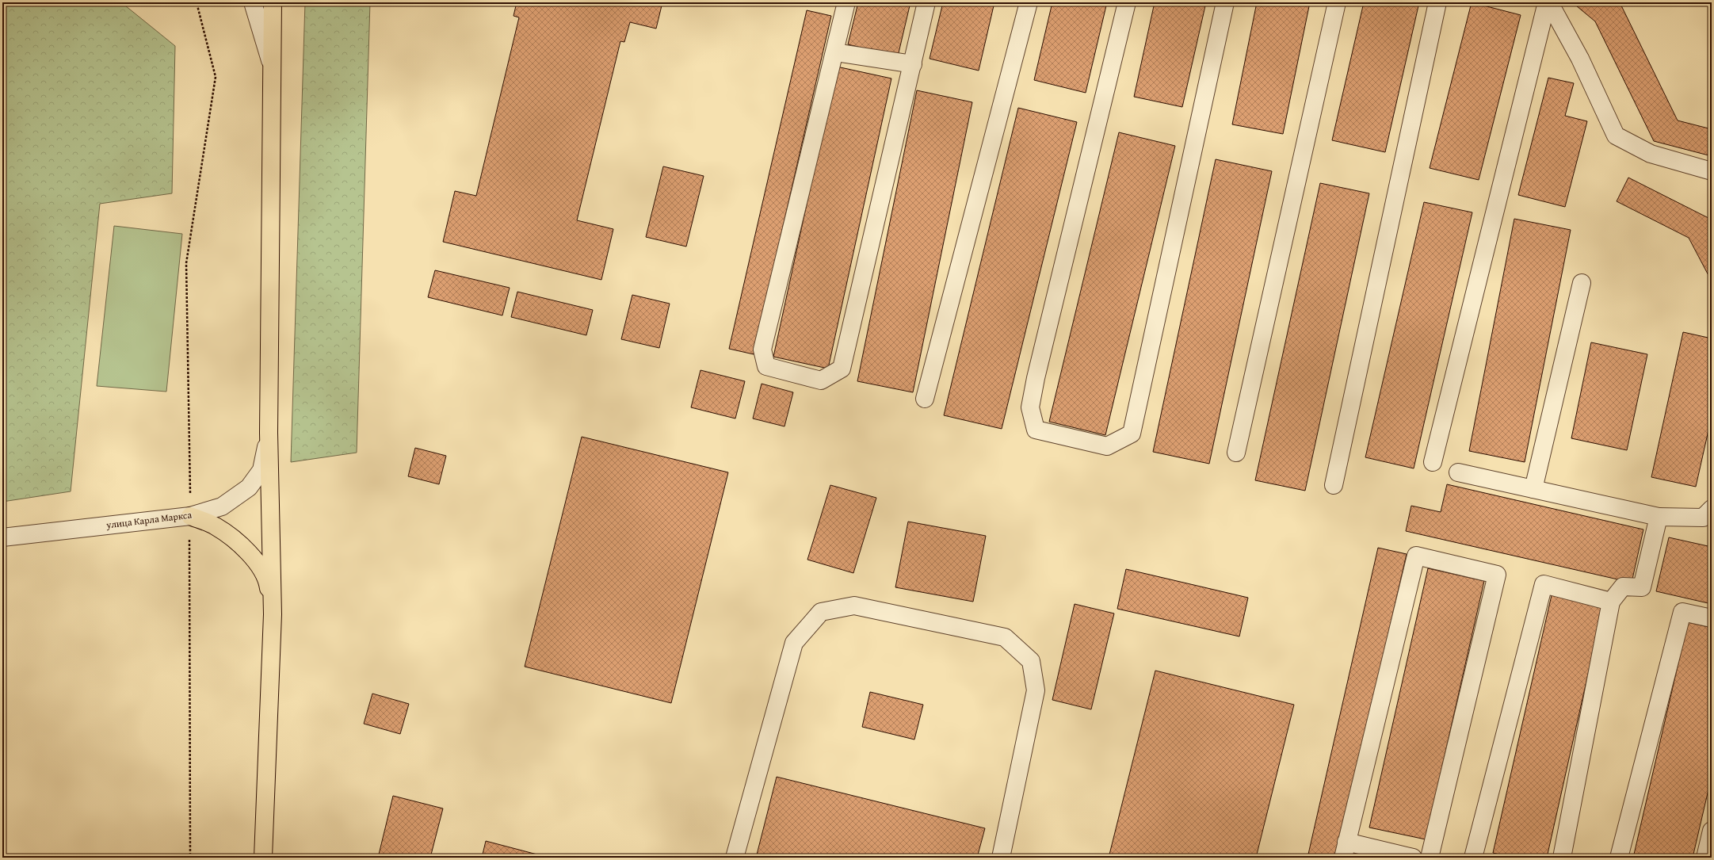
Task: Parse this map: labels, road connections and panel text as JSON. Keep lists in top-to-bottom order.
{
  "streets": {
    "street": ["улица Карла Маркса"]
  }
}
